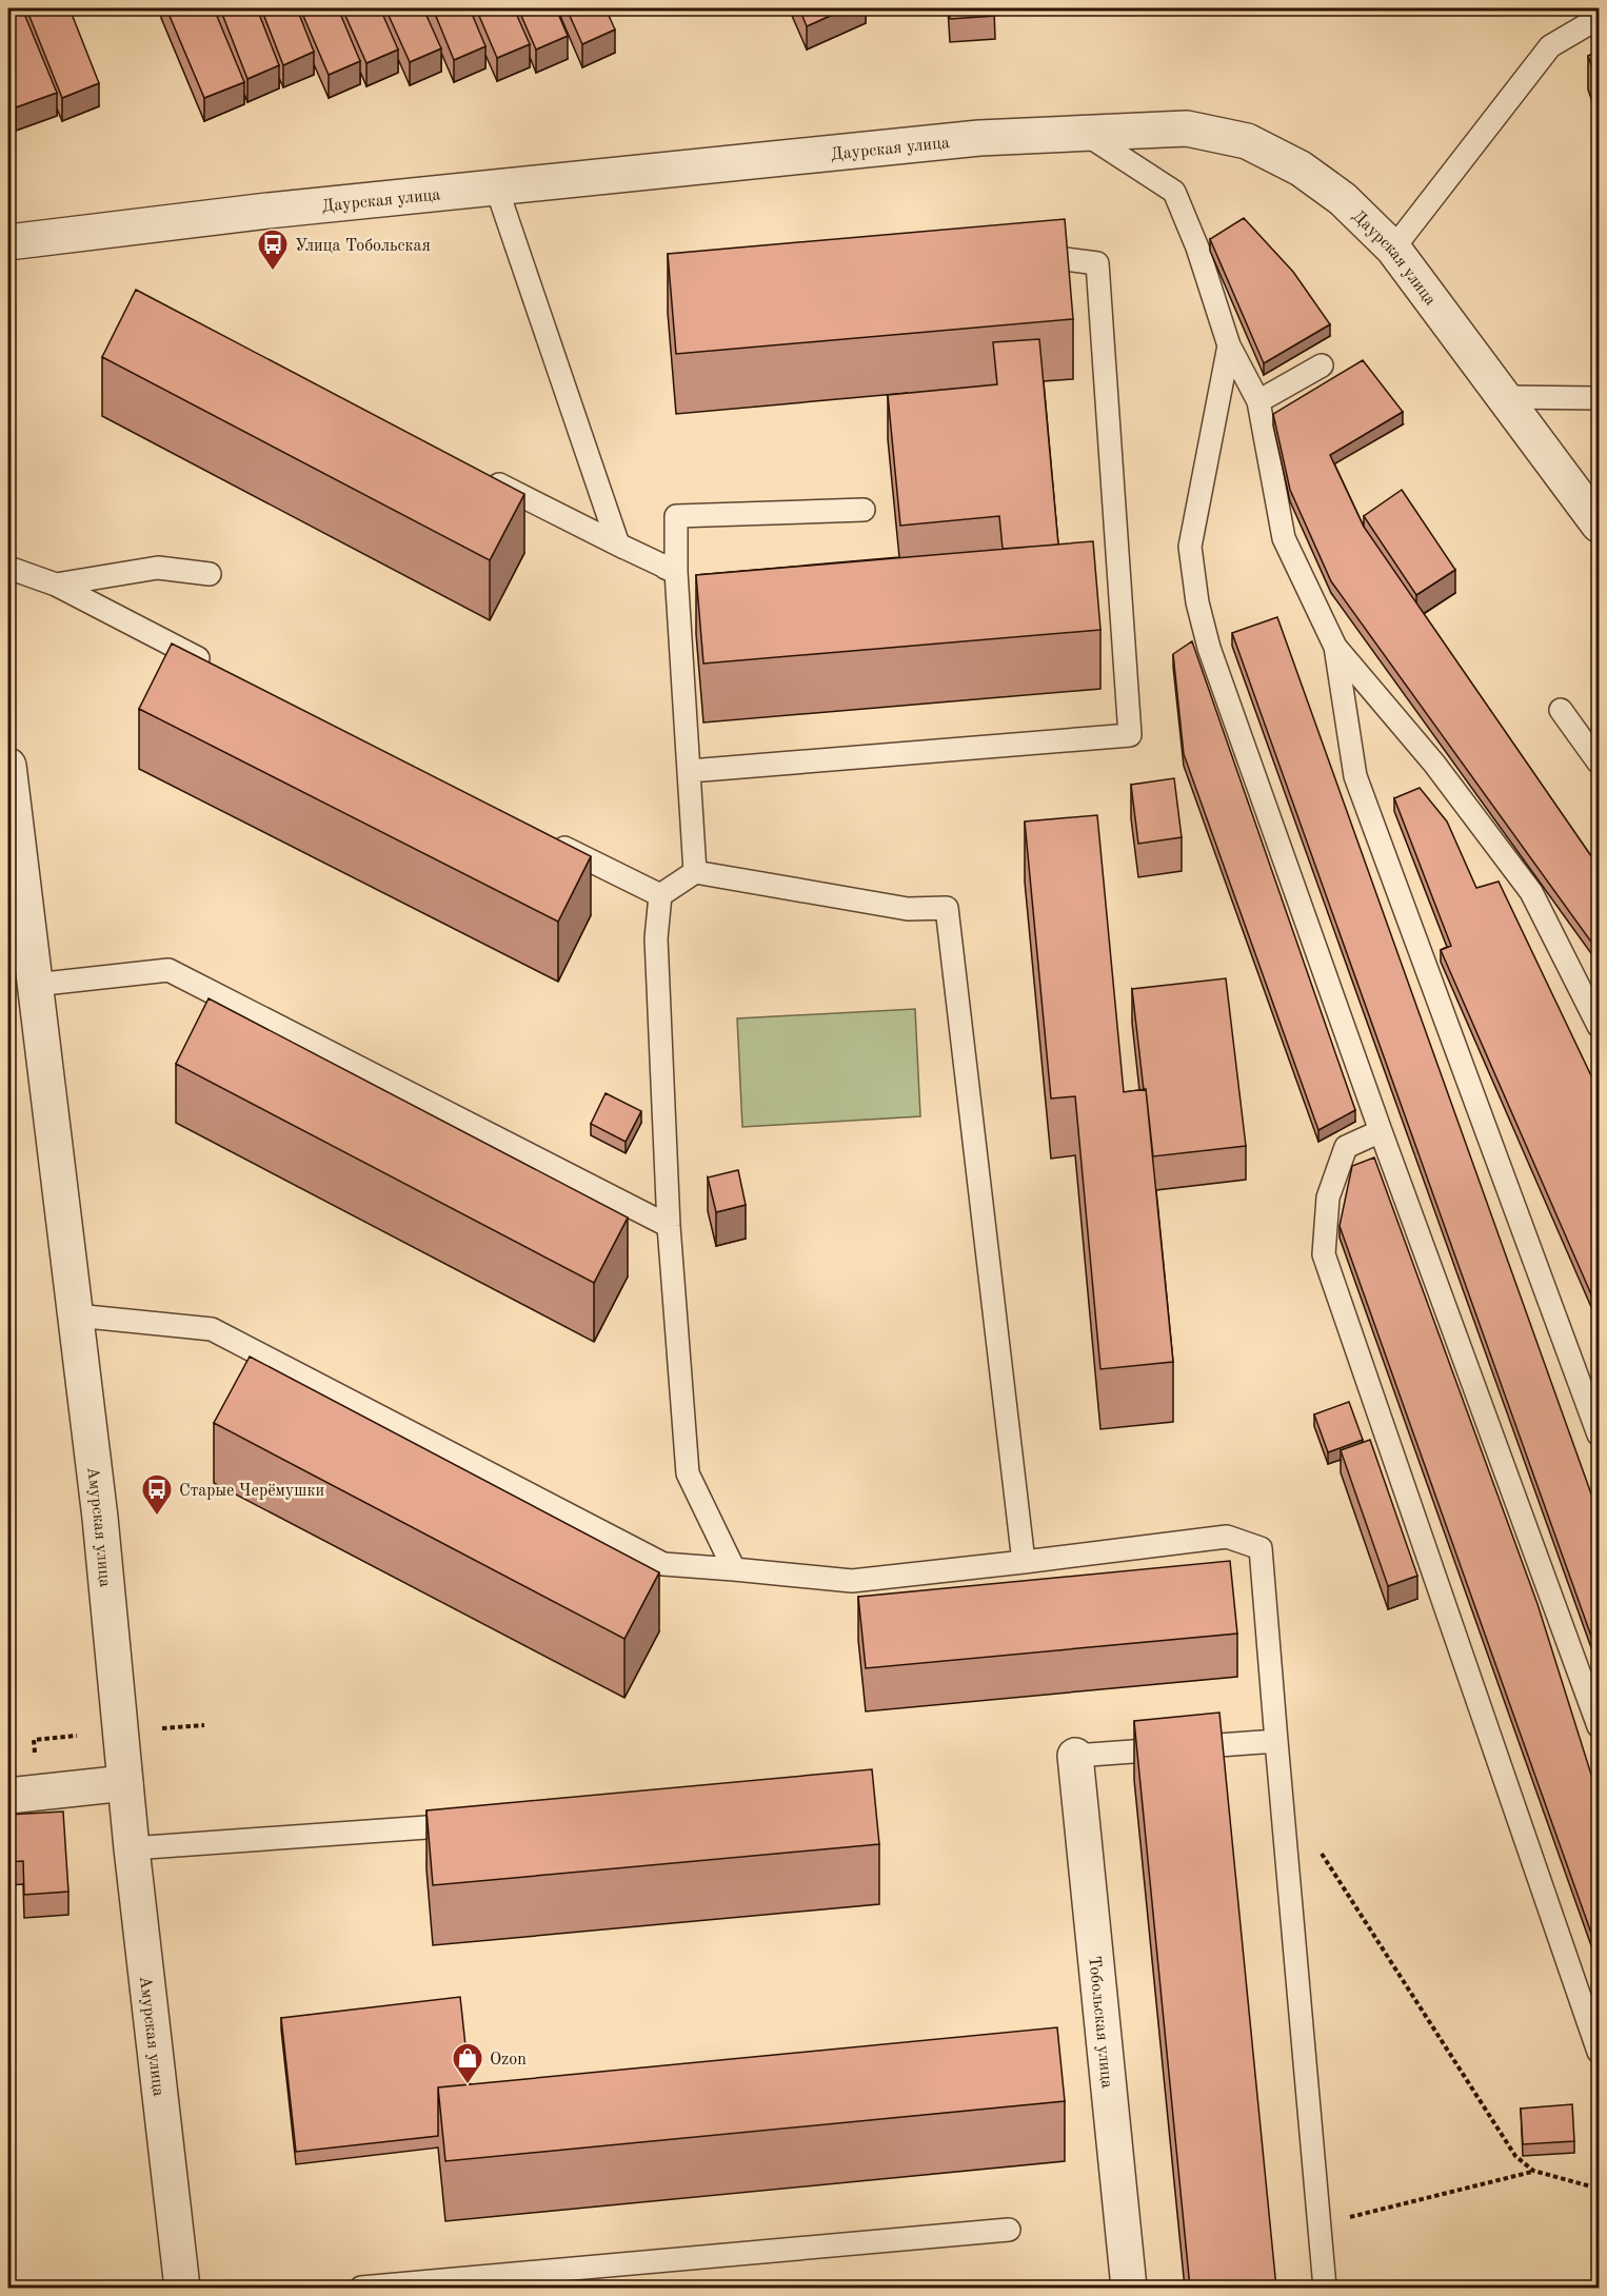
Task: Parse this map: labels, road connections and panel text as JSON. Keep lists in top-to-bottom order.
{
  "streets": {
    "street": ["Даурская улица", "Амурская улица", "Тобольская улица"]
  },
  "places": {
    "bus stop": ["Улица Тобольская", "Старые Черёмушки"],
    "shop": ["Ozon"]
  }
}
